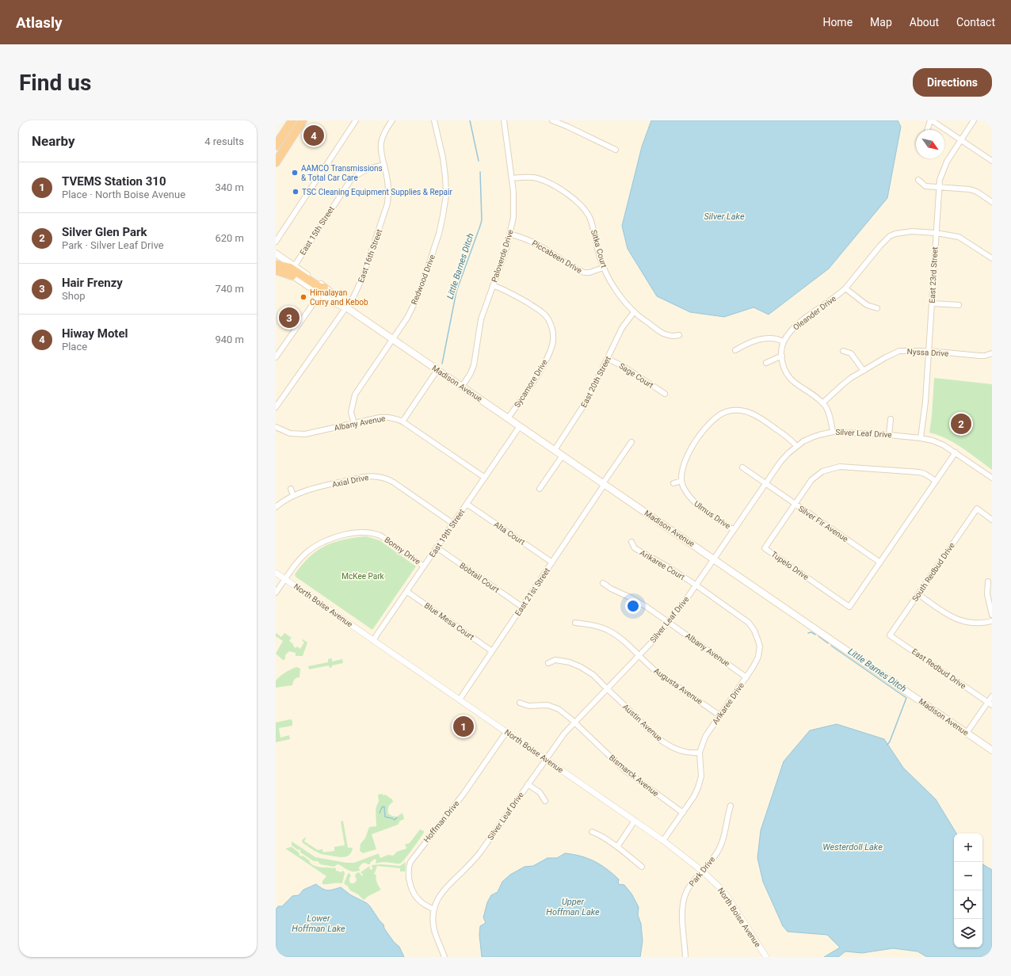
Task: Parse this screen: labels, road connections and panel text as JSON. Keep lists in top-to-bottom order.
{
  "streets": {
    "main road": ["Madison Avenue"],
    "street": [
      "East 15th Street",
      "Sitka Court",
      "East 16th Street",
      "Paloverde Drive",
      "Piccabeen Drive",
      "East 23rd Street",
      "Redwood Drive",
      "Oleander Drive",
      "Nyssa Drive",
      "Sage Court",
      "East 20th Street",
      "Sycamore Drive",
      "Albany Avenue",
      "Silver Leaf Drive",
      "Axial Drive",
      "Ulmus Drive",
      "Silver Fir Avenue",
      "East 19th Street",
      "Alta Court",
      "Bonny Drive",
      "Arikaree Court",
      "Tupelo Drive",
      "South Redbud Drive",
      "Bobtail Court",
      "East 21st Street",
      "North Boise Avenue",
      "Blue Mesa Court",
      "East Redbud Drive",
      "Augusta Avenue",
      "Arikaree Drive",
      "Austin Avenue",
      "Bismarck Avenue",
      "Hoffman Drive",
      "Park Drive"
    ]
  },
  "crossings": [
    ["East 15th Street", "East 16th Street"],
    ["East 15th Street", "Madison Avenue"],
    ["Sitka Court", "Paloverde Drive"],
    ["Sitka Court", "Piccabeen Drive"],
    ["Sitka Court", "East 20th Street"],
    ["East 16th Street", "Madison Avenue"],
    ["Paloverde Drive", "Piccabeen Drive"],
    ["Paloverde Drive", "Madison Avenue"],
    ["Paloverde Drive", "Sycamore Drive"],
    ["East 23rd Street", "Oleander Drive"],
    ["East 23rd Street", "Nyssa Drive"],
    ["East 23rd Street", "Silver Leaf Drive"],
    ["Redwood Drive", "Madison Avenue"],
    ["Redwood Drive", "Albany Avenue"],
    ["Oleander Drive", "Nyssa Drive"],
    ["Oleander Drive", "Silver Leaf Drive"],
    ["Sage Court", "East 20th Street"],
    ["East 20th Street", "Madison Avenue"],
    ["Madison Avenue", "Sycamore Drive"],
    ["Madison Avenue", "Silver Leaf Drive"],
    ["Madison Avenue", "East 19th Street"],
    ["Madison Avenue", "East 21st Street"],
    ["Albany Avenue", "Silver Leaf Drive"],
    ["Albany Avenue", "East 19th Street"],
    ["Albany Avenue", "Arikaree Drive"],
    ["Silver Leaf Drive", "Ulmus Drive"],
    ["Silver Leaf Drive", "Silver Fir Avenue"],
    ["Silver Leaf Drive", "Arikaree Court"],
    ["Silver Leaf Drive", "Tupelo Drive"],
    ["Silver Leaf Drive", "North Boise Avenue"],
    ["Silver Leaf Drive", "Augusta Avenue"],
    ["Silver Leaf Drive", "Arikaree Drive"],
    ["Silver Leaf Drive", "Austin Avenue"],
    ["Silver Leaf Drive", "Bismarck Avenue"],
    ["Silver Leaf Drive", "Hoffman Drive"],
    ["Axial Drive", "East 19th Street"],
    ["Silver Fir Avenue", "Tupelo Drive"],
    ["East 19th Street", "Alta Court"],
    ["East 19th Street", "Bonny Drive"],
    ["East 19th Street", "Bobtail Court"],
    ["East 19th Street", "North Boise Avenue"],
    ["East 19th Street", "Blue Mesa Court"],
    ["Alta Court", "East 21st Street"],
    ["Bonny Drive", "North Boise Avenue"],
    ["Arikaree Court", "Arikaree Drive"],
    ["South Redbud Drive", "East Redbud Drive"],
    ["Bobtail Court", "East 21st Street"],
    ["East 21st Street", "North Boise Avenue"],
    ["East 21st Street", "Blue Mesa Court"],
    ["North Boise Avenue", "Arikaree Drive"],
    ["North Boise Avenue", "Hoffman Drive"],
    ["North Boise Avenue", "Park Drive"],
    ["Augusta Avenue", "Arikaree Drive"],
    ["Arikaree Drive", "Austin Avenue"],
    ["Arikaree Drive", "Bismarck Avenue"]
  ],
  "water": [
    "Silver Lake",
    "Little Barnes Ditch",
    "Westerdoll Lake",
    "Upper Hoffman Lake",
    "Lower Hoffman Lake"
  ],
  "parks": ["McKee Park"],
  "places": ["AAMCO Transmissions & Total Car Care", "TSC Cleaning Equipment Supplies & Repair", "Himalayan Curry and Kebob"],
  "north": "bottom right",
  "page": {
    "header": "Atlasly",
    "nav": [
      "Home",
      "Map",
      "About",
      "Contact"
    ],
    "buttons": "Directions",
    "title": "Find us",
    "heading": ["Nearby", "4 results"],
    "pins": [
      "4",
      "3",
      "2",
      "1"
    ],
    "list": [
      {
        "mark": "1",
        "name": "TVEMS Station 310",
        "note": "Place · North Boise Avenue",
        "value": "340 m"
      },
      {
        "mark": "2",
        "name": "Silver Glen Park",
        "note": "Park · Silver Leaf Drive",
        "value": "620 m"
      },
      {
        "mark": "3",
        "name": "Hair Frenzy",
        "note": "Shop",
        "value": "740 m"
      },
      {
        "mark": "4",
        "name": "Hiway Motel",
        "note": "Place",
        "value": "940 m"
      }
    ],
    "map_buttons": ["+", "−"]
  }
}
